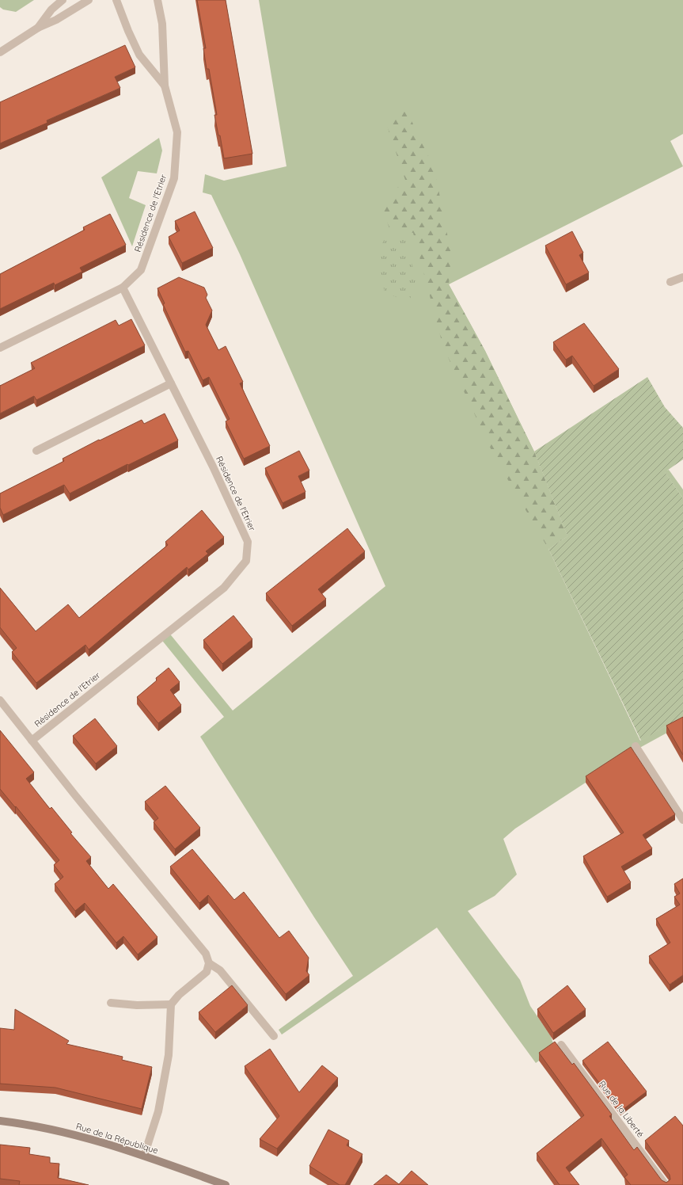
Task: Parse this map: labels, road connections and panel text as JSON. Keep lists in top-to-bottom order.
{
  "streets": {
    "main road": ["Rue de la République"],
    "street": ["Résidence de l'Etrier", "Rue de la Liberté"]
  }
}
